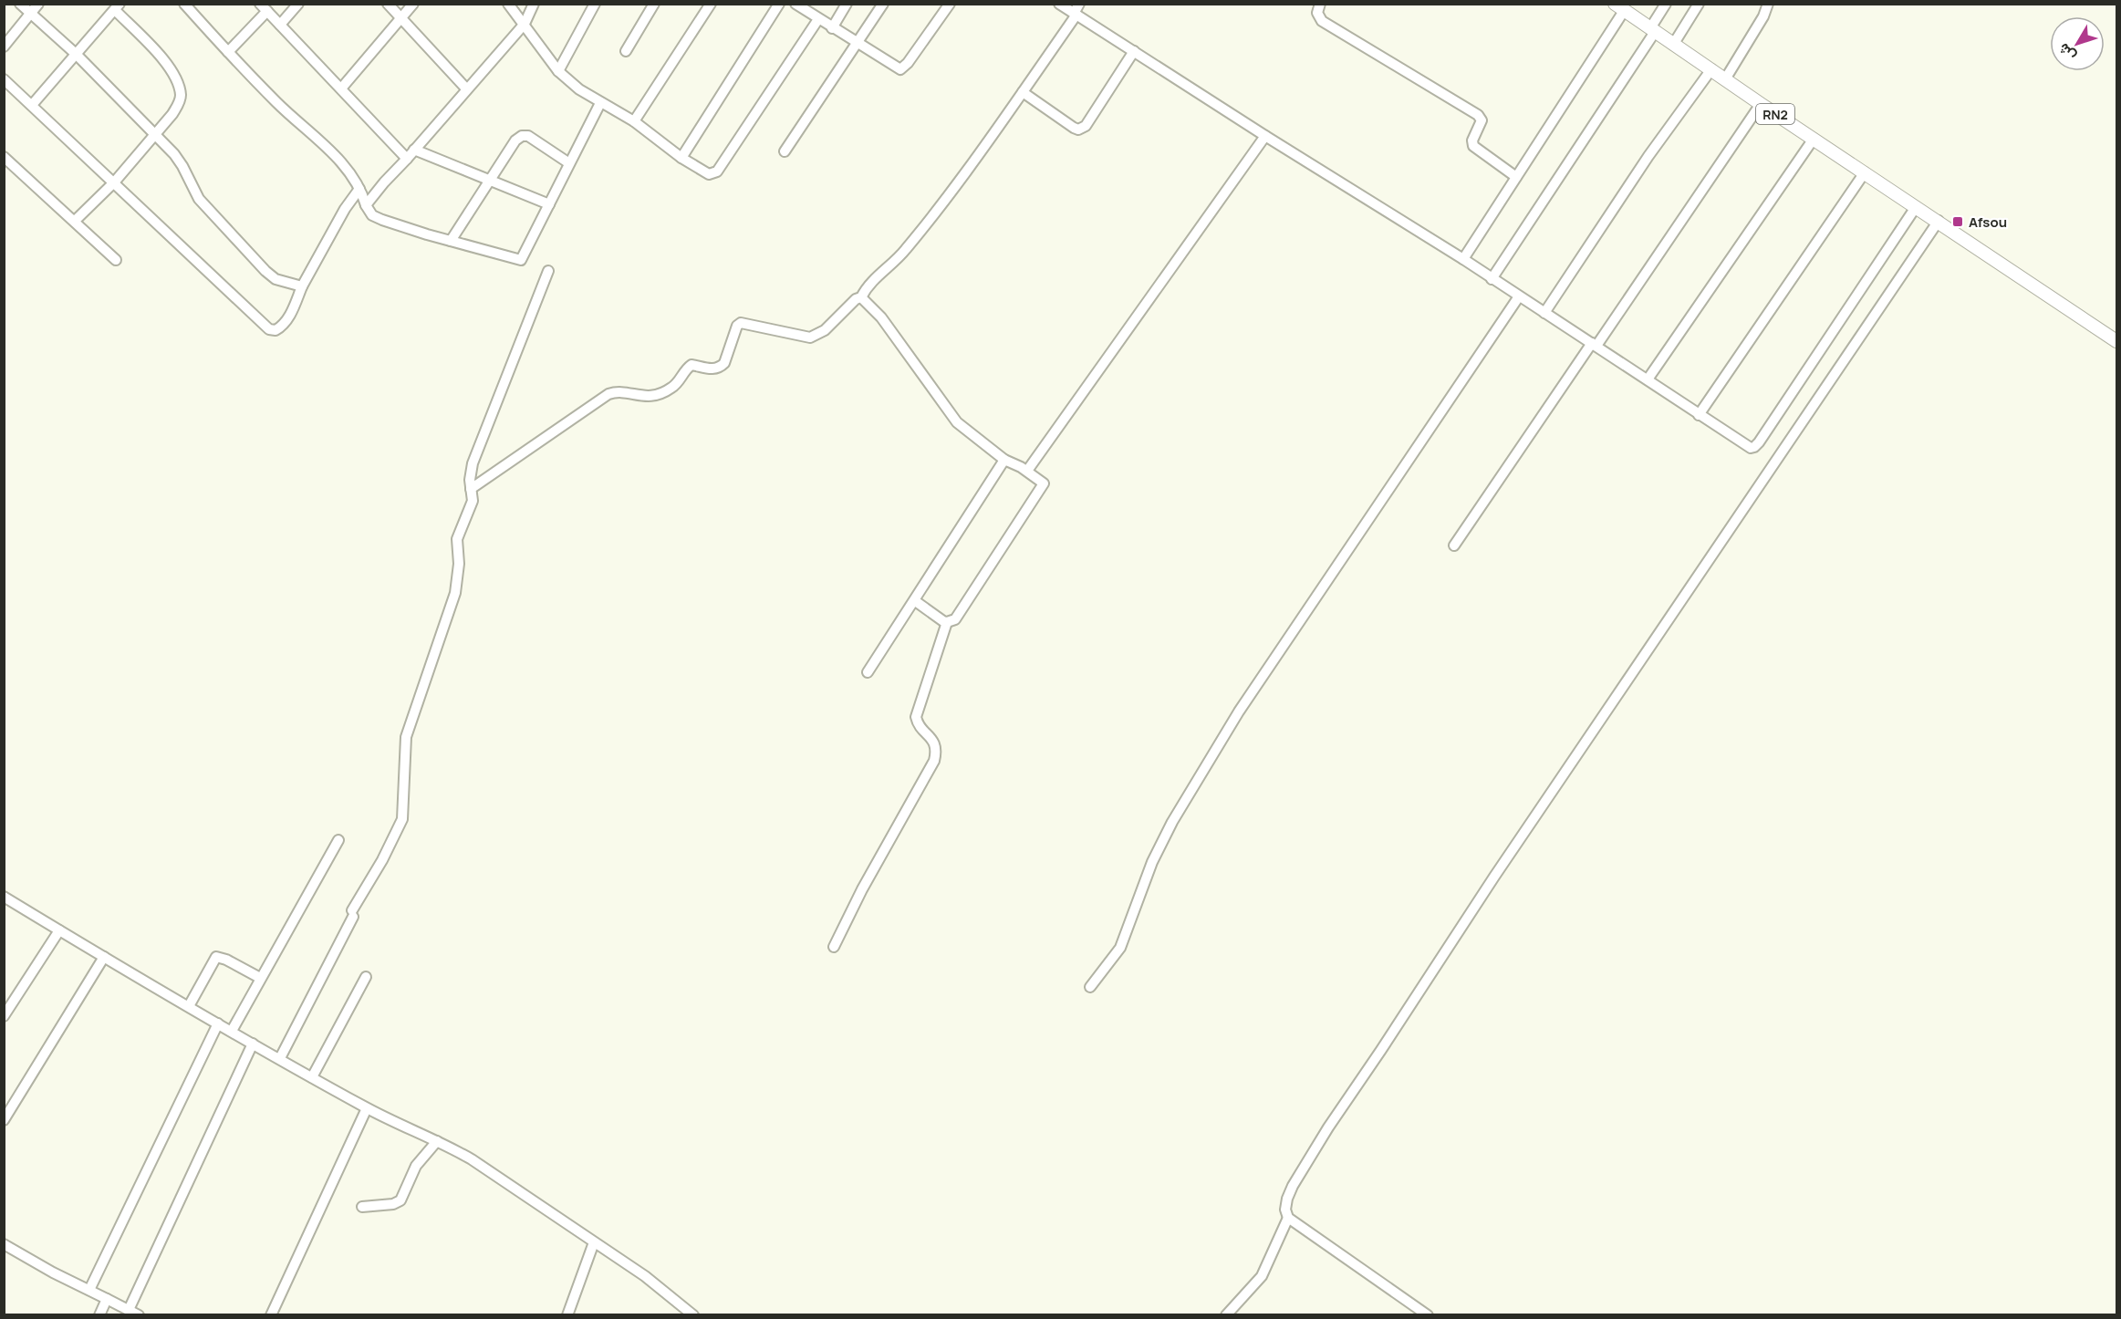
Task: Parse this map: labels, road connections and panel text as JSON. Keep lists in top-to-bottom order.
{
  "streets": {
    "main road": ["RN2"]
  },
  "places": {
    "transit": ["Afsou"]
  },
  "north": "bottom left"
}
